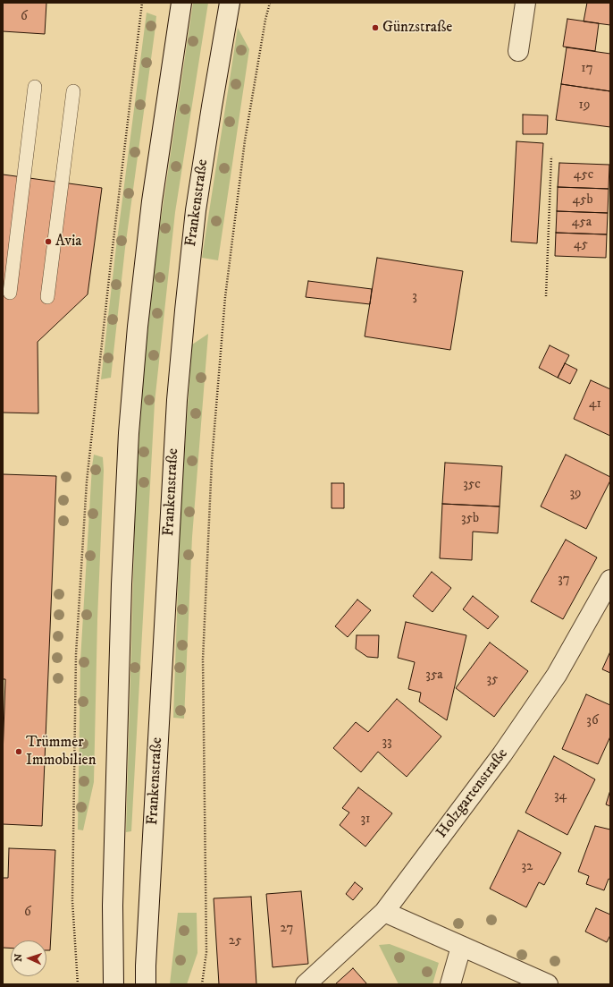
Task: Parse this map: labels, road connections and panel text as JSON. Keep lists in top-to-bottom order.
{
  "streets": {
    "main road": ["Frankenstraße", "Holzgartenstraße"]
  },
  "places": ["Günzstraße", "Avia", "Trümmer Immobilien"],
  "house_numbers": [
    "6",
    "17",
    "19",
    "45c",
    "45b",
    "45a",
    "45",
    "3",
    "41",
    "35c",
    "39",
    "35b",
    "37",
    "35a",
    "35",
    "36",
    "33",
    "34",
    "31",
    "32",
    "6",
    "27",
    "25"
  ],
  "north": "left"
}
